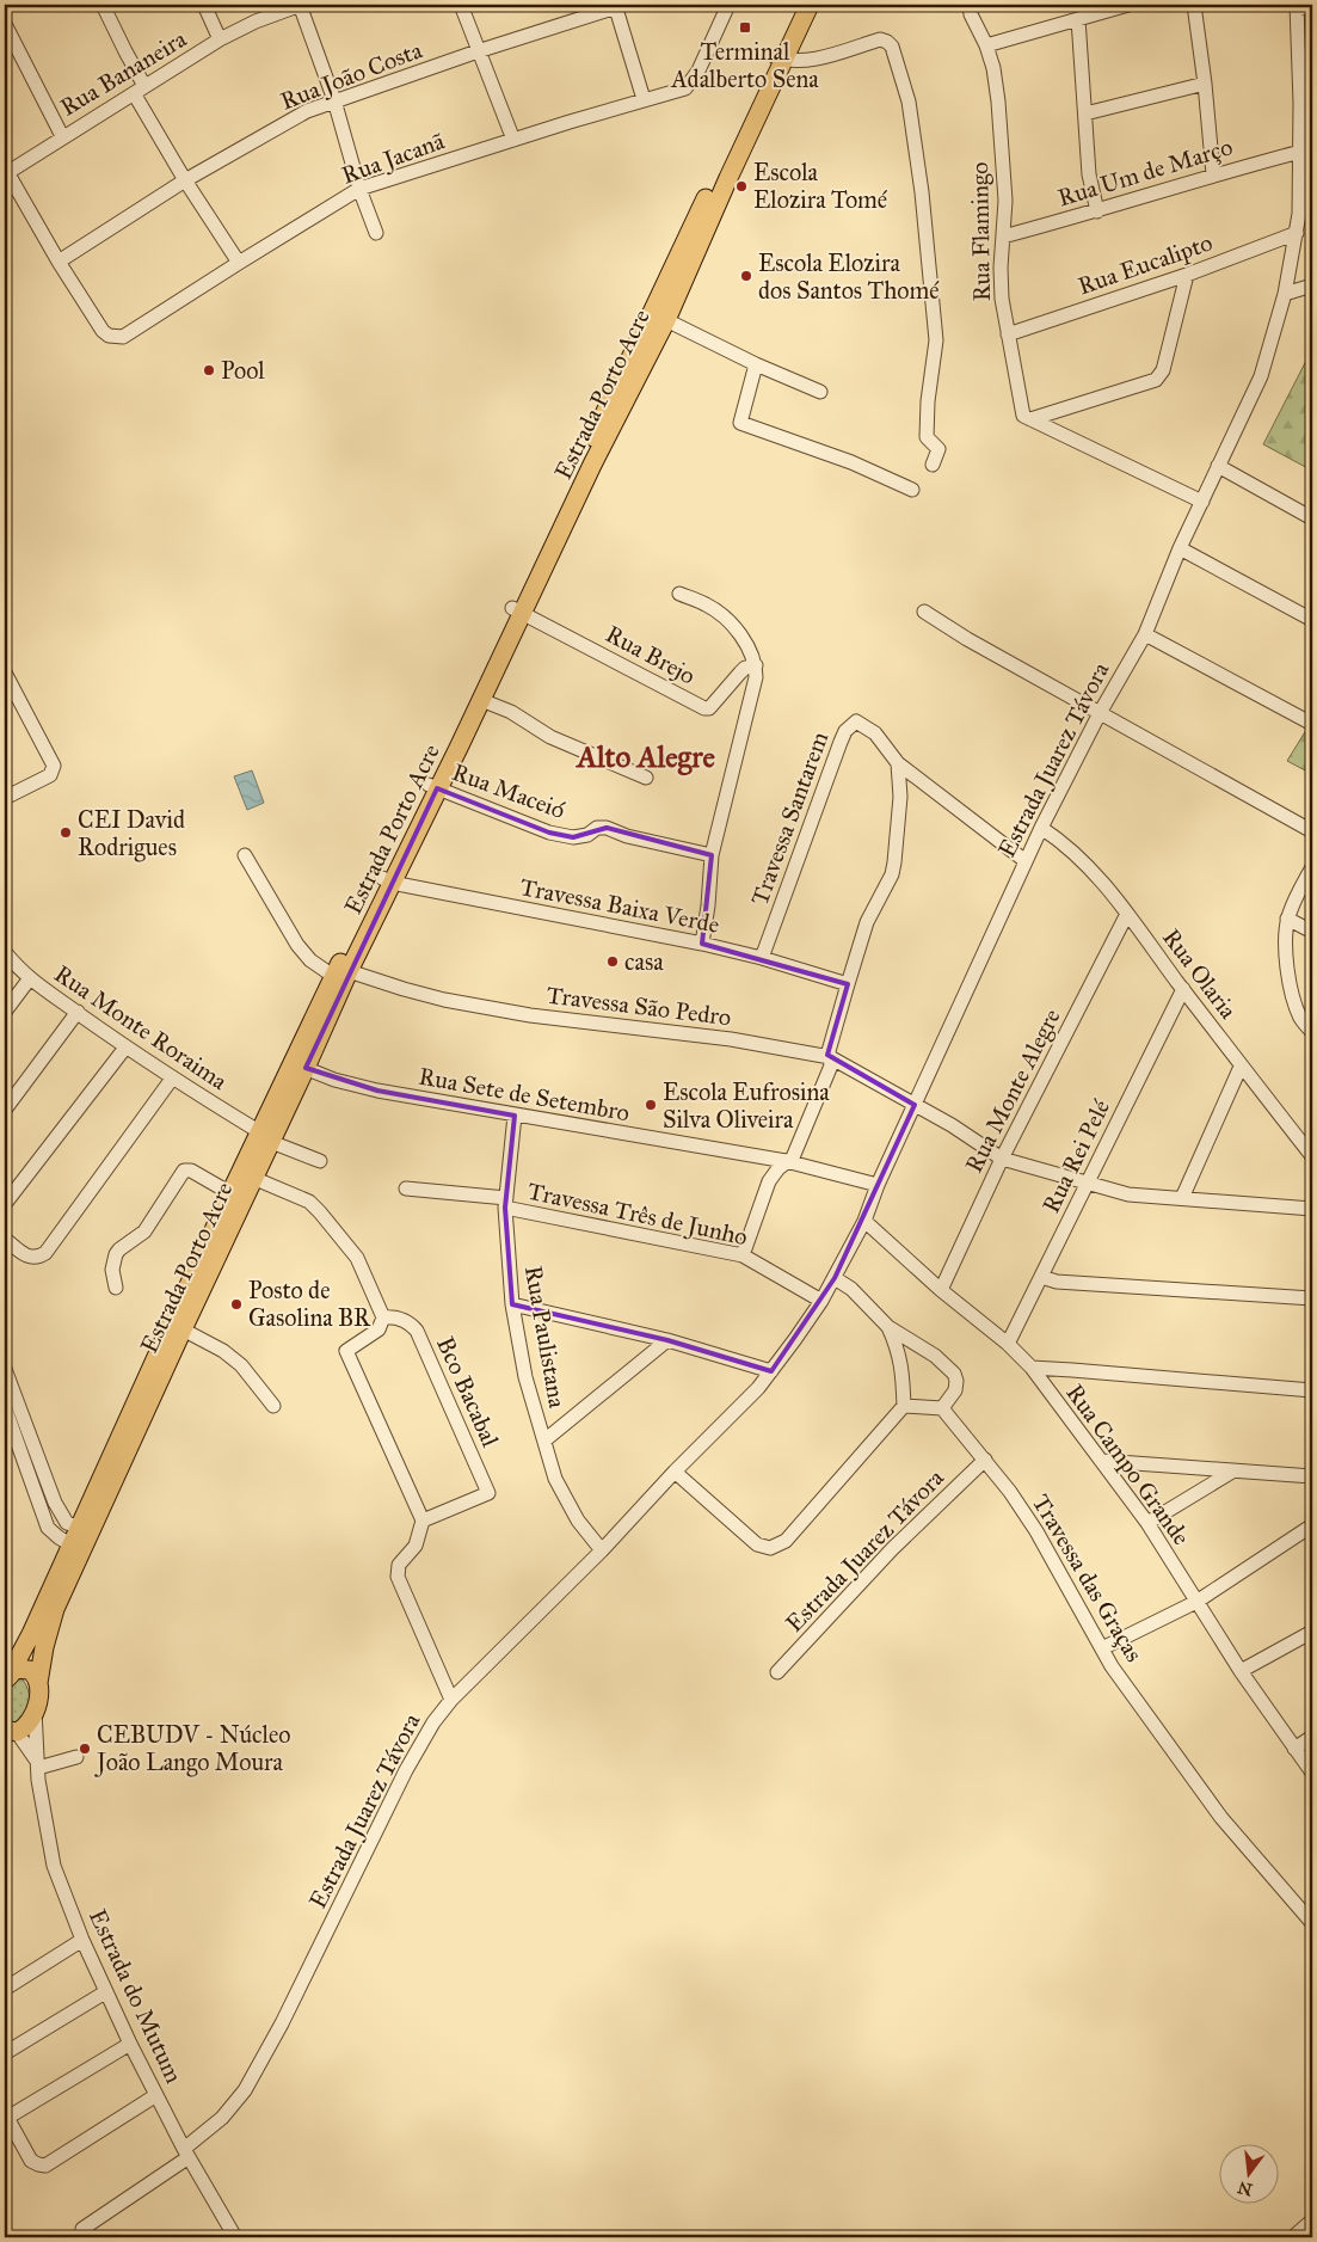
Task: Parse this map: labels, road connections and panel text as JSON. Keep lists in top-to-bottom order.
{
  "streets": {
    "main road": ["Estrada Porto Acre"],
    "street": [
      "Rua Bananeira",
      "Rua João Costa",
      "Rua Jacanã",
      "Rua Um de Março",
      "Rua Flamingo",
      "Rua Eucalipto",
      "Rua Brejo",
      "Estrada Juarez Távora",
      "Rua Maceió",
      "Travessa Santarem",
      "Travessa Baixa Verde",
      "Rua Olaria",
      "Travessa São Pedro",
      "Rua Monte Roraima",
      "Rua Monte Alegre",
      "Rua Sete de Setembro",
      "Rua Rei Pelé",
      "Travessa Três de Junho",
      "Rua Paulistana",
      "Bco Bacabal",
      "Rua Campo Grande",
      "Travessa das Graças",
      "Estrada do Mutum"
    ]
  },
  "crossings": [
    ["Rua João Costa", "Rua Jacanã"],
    ["Rua Um de Março", "Rua Flamingo"],
    ["Rua Um de Março", "Estrada Juarez Távora"],
    ["Rua Flamingo", "Rua Eucalipto"],
    ["Rua Eucalipto", "Estrada Juarez Távora"],
    ["Estrada Porto Acre", "Rua Brejo"],
    ["Estrada Porto Acre", "Rua Maceió"],
    ["Estrada Porto Acre", "Travessa Baixa Verde"],
    ["Estrada Porto Acre", "Travessa São Pedro"],
    ["Estrada Porto Acre", "Rua Monte Roraima"],
    ["Estrada Porto Acre", "Rua Sete de Setembro"],
    ["Estrada Porto Acre", "Estrada do Mutum"],
    ["Estrada Juarez Távora", "Rua Olaria"],
    ["Estrada Juarez Távora", "Travessa São Pedro"],
    ["Estrada Juarez Távora", "Rua Sete de Setembro"],
    ["Estrada Juarez Távora", "Travessa Três de Junho"],
    ["Estrada Juarez Távora", "Rua Paulistana"],
    ["Estrada Juarez Távora", "Rua Campo Grande"],
    ["Estrada Juarez Távora", "Travessa das Graças"],
    ["Estrada Juarez Távora", "Estrada do Mutum"],
    ["Travessa Santarem", "Travessa Baixa Verde"],
    ["Rua Olaria", "Rua Monte Alegre"],
    ["Rua Olaria", "Rua Rei Pelé"],
    ["Travessa São Pedro", "Rua Monte Alegre"],
    ["Travessa São Pedro", "Rua Rei Pelé"],
    ["Rua Monte Alegre", "Rua Campo Grande"],
    ["Rua Sete de Setembro", "Rua Paulistana"],
    ["Rua Rei Pelé", "Rua Campo Grande"],
    ["Travessa Três de Junho", "Rua Paulistana"]
  ],
  "districts": ["Alto Alegre"],
  "places": {
    "transit": ["Terminal Adalberto Sena"],
    "other": [
      "Escola Elozira Tomé",
      "Escola Elozira dos Santos Thomé",
      "Pool",
      "CEI David Rodrigues",
      "casa",
      "Escola Eufrosina Silva Oliveira",
      "Posto de Gasolina BR",
      "CEBUDV - Núcleo João Lango Moura"
    ]
  },
  "north": "bottom"
}
